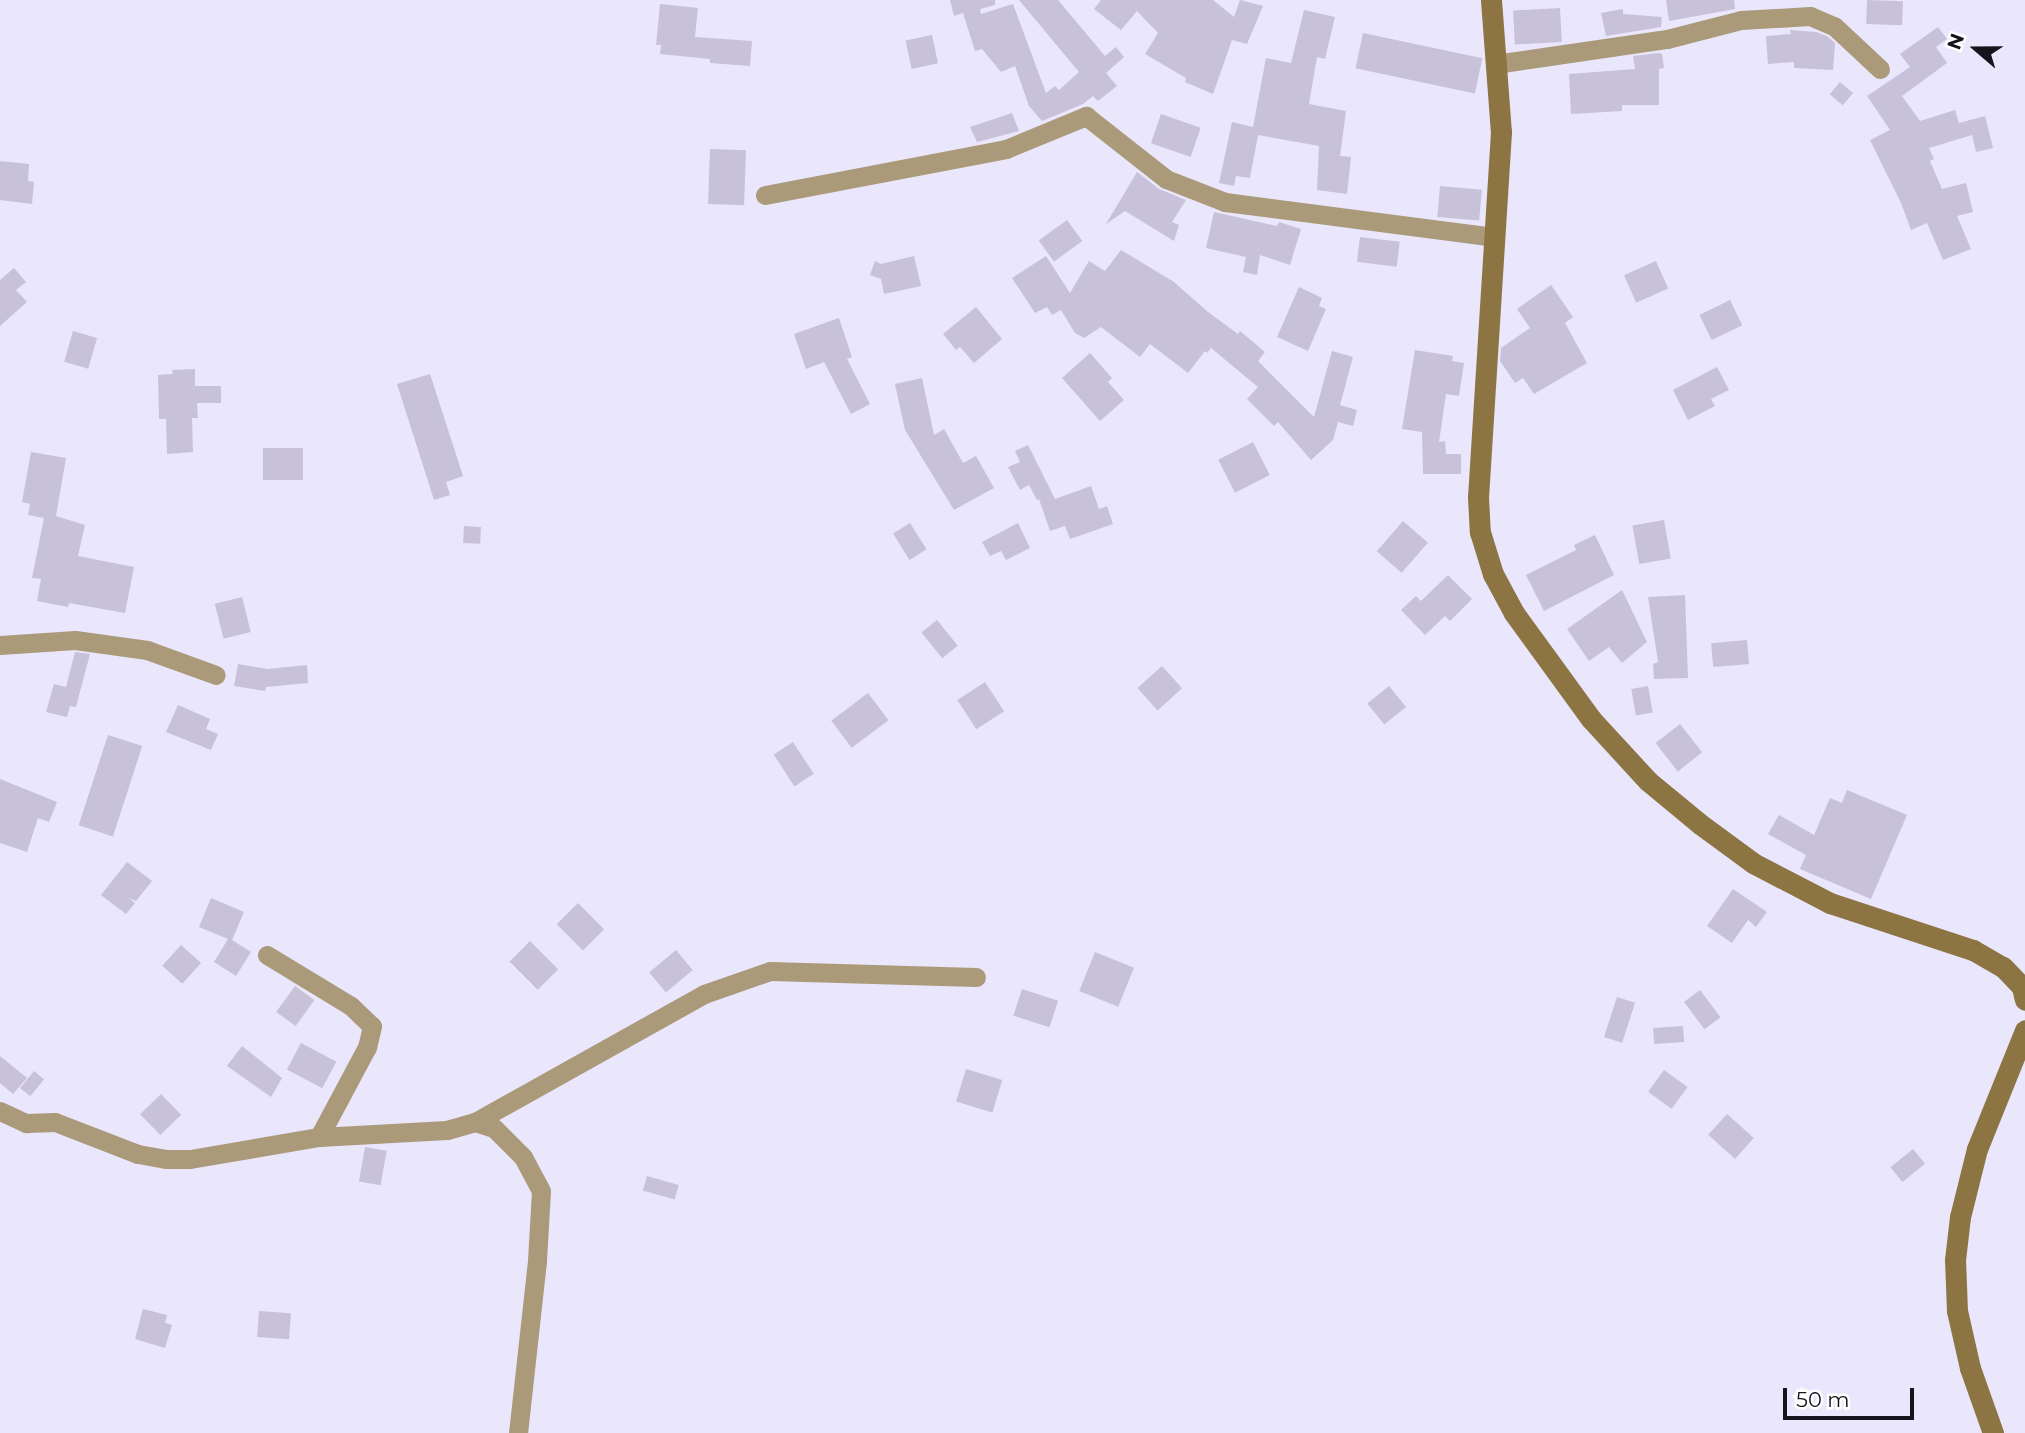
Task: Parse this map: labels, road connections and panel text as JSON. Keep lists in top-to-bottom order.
{
  "scale_bar": "50 m",
  "north": "left"
}
